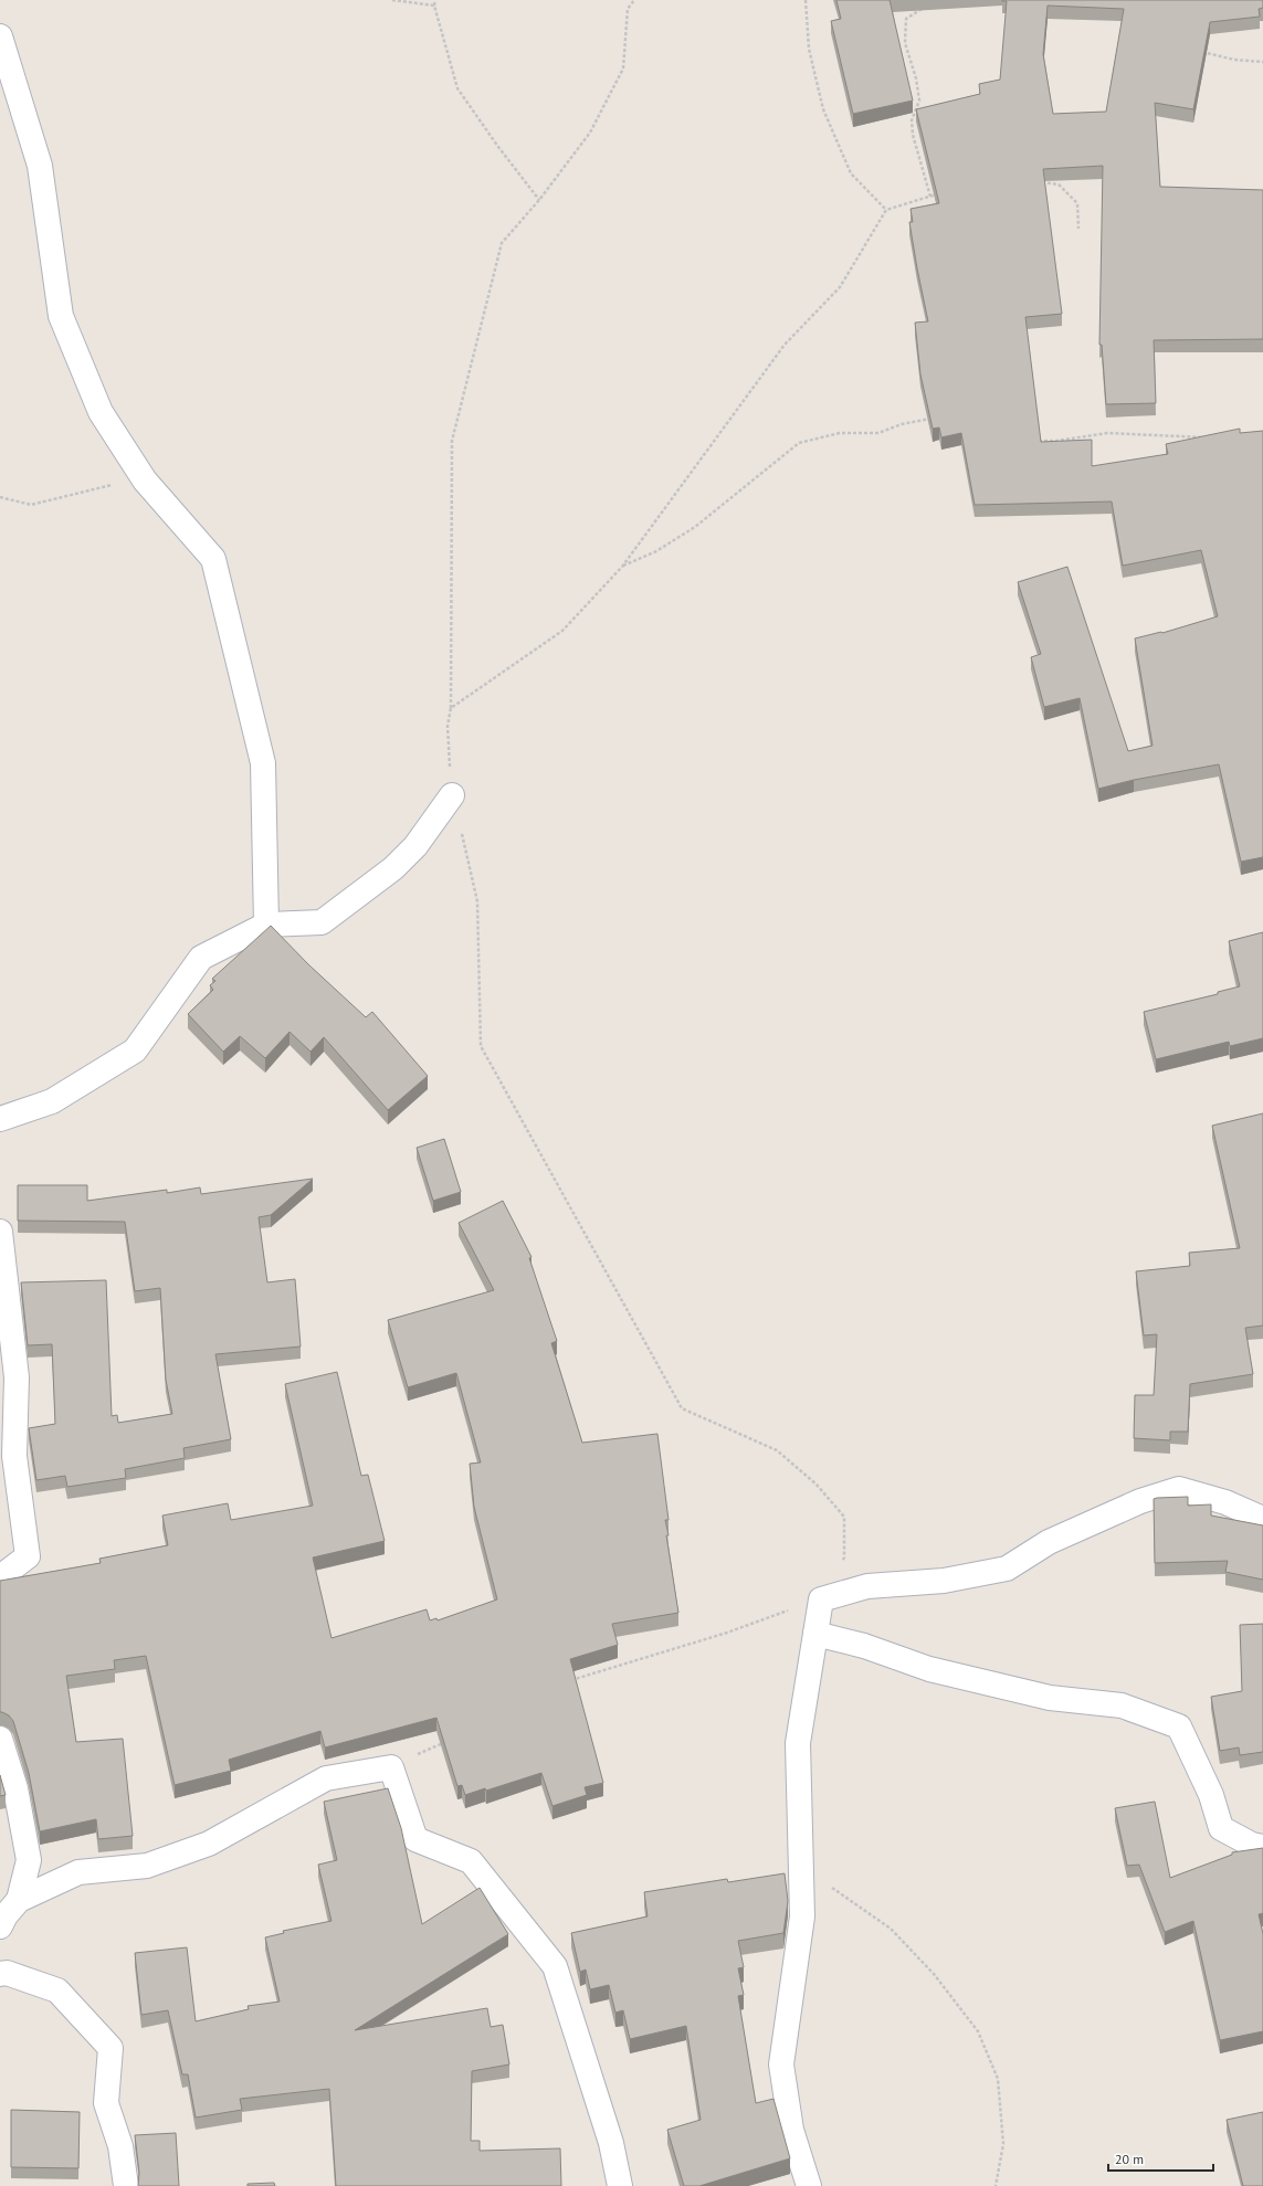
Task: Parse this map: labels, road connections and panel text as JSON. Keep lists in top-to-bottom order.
{
  "scale_bar": "20 m"
}
